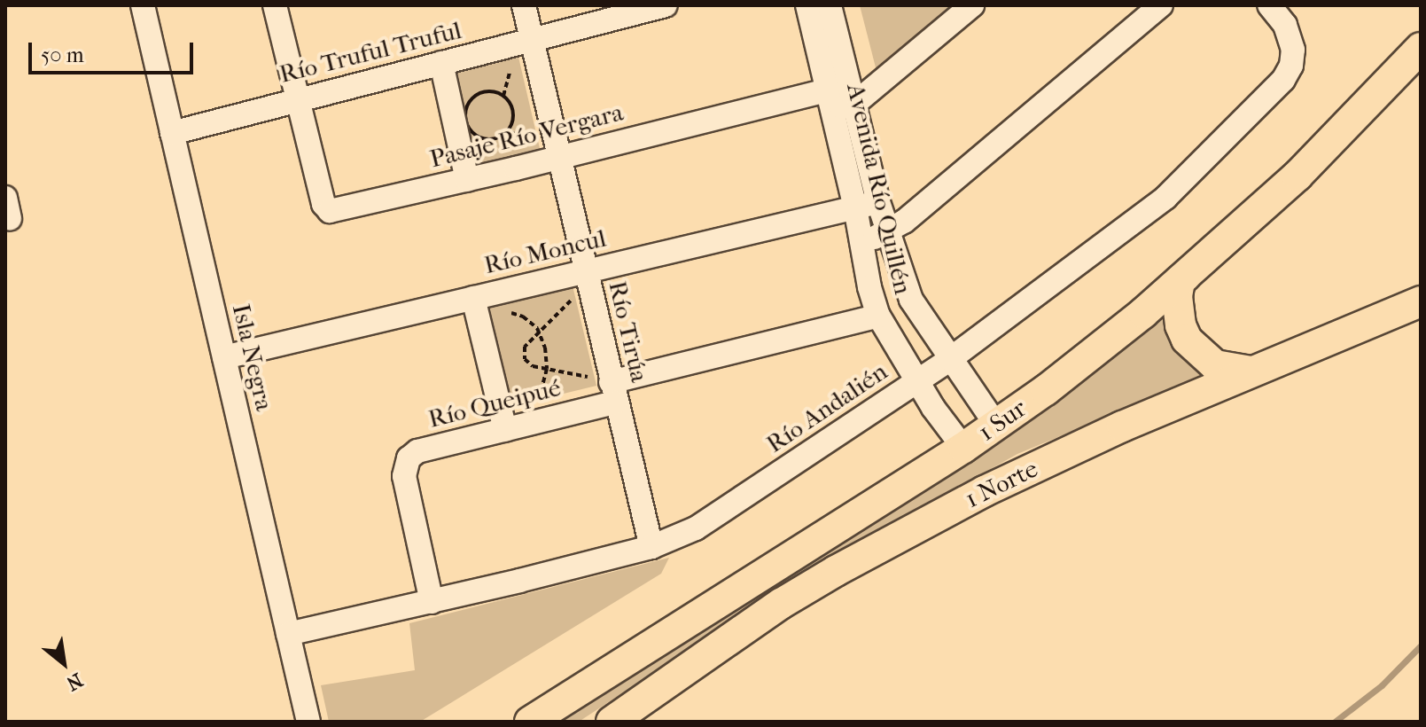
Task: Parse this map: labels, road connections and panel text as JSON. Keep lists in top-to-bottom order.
{
  "streets": {
    "main road": ["1 Sur", "1 Norte"],
    "street": [
      "Río Truful Truful",
      "Pasaje Río Vergara",
      "Avenida Río Quillén",
      "Río Moncul",
      "Río Tirúa",
      "Isla Negra",
      "Río Queipué",
      "Río Andalién"
    ]
  },
  "crossings": [
    ["Río Truful Truful", "Pasaje Río Vergara"],
    ["Río Truful Truful", "Río Tirúa"],
    ["Río Truful Truful", "Isla Negra"],
    ["Pasaje Río Vergara", "Avenida Río Quillén"],
    ["Pasaje Río Vergara", "Río Tirúa"],
    ["Avenida Río Quillén", "Río Moncul"],
    ["Avenida Río Quillén", "Río Queipué"],
    ["Avenida Río Quillén", "Río Andalién"],
    ["Avenida Río Quillén", "1 Sur"],
    ["Río Moncul", "Río Tirúa"],
    ["Río Moncul", "Isla Negra"],
    ["Río Tirúa", "Río Queipué"],
    ["Río Tirúa", "Río Andalién"],
    ["Isla Negra", "Río Andalién"],
    ["Río Queipué", "Río Andalién"]
  ],
  "scale_bar": "50 m",
  "north": "bottom right"
}
